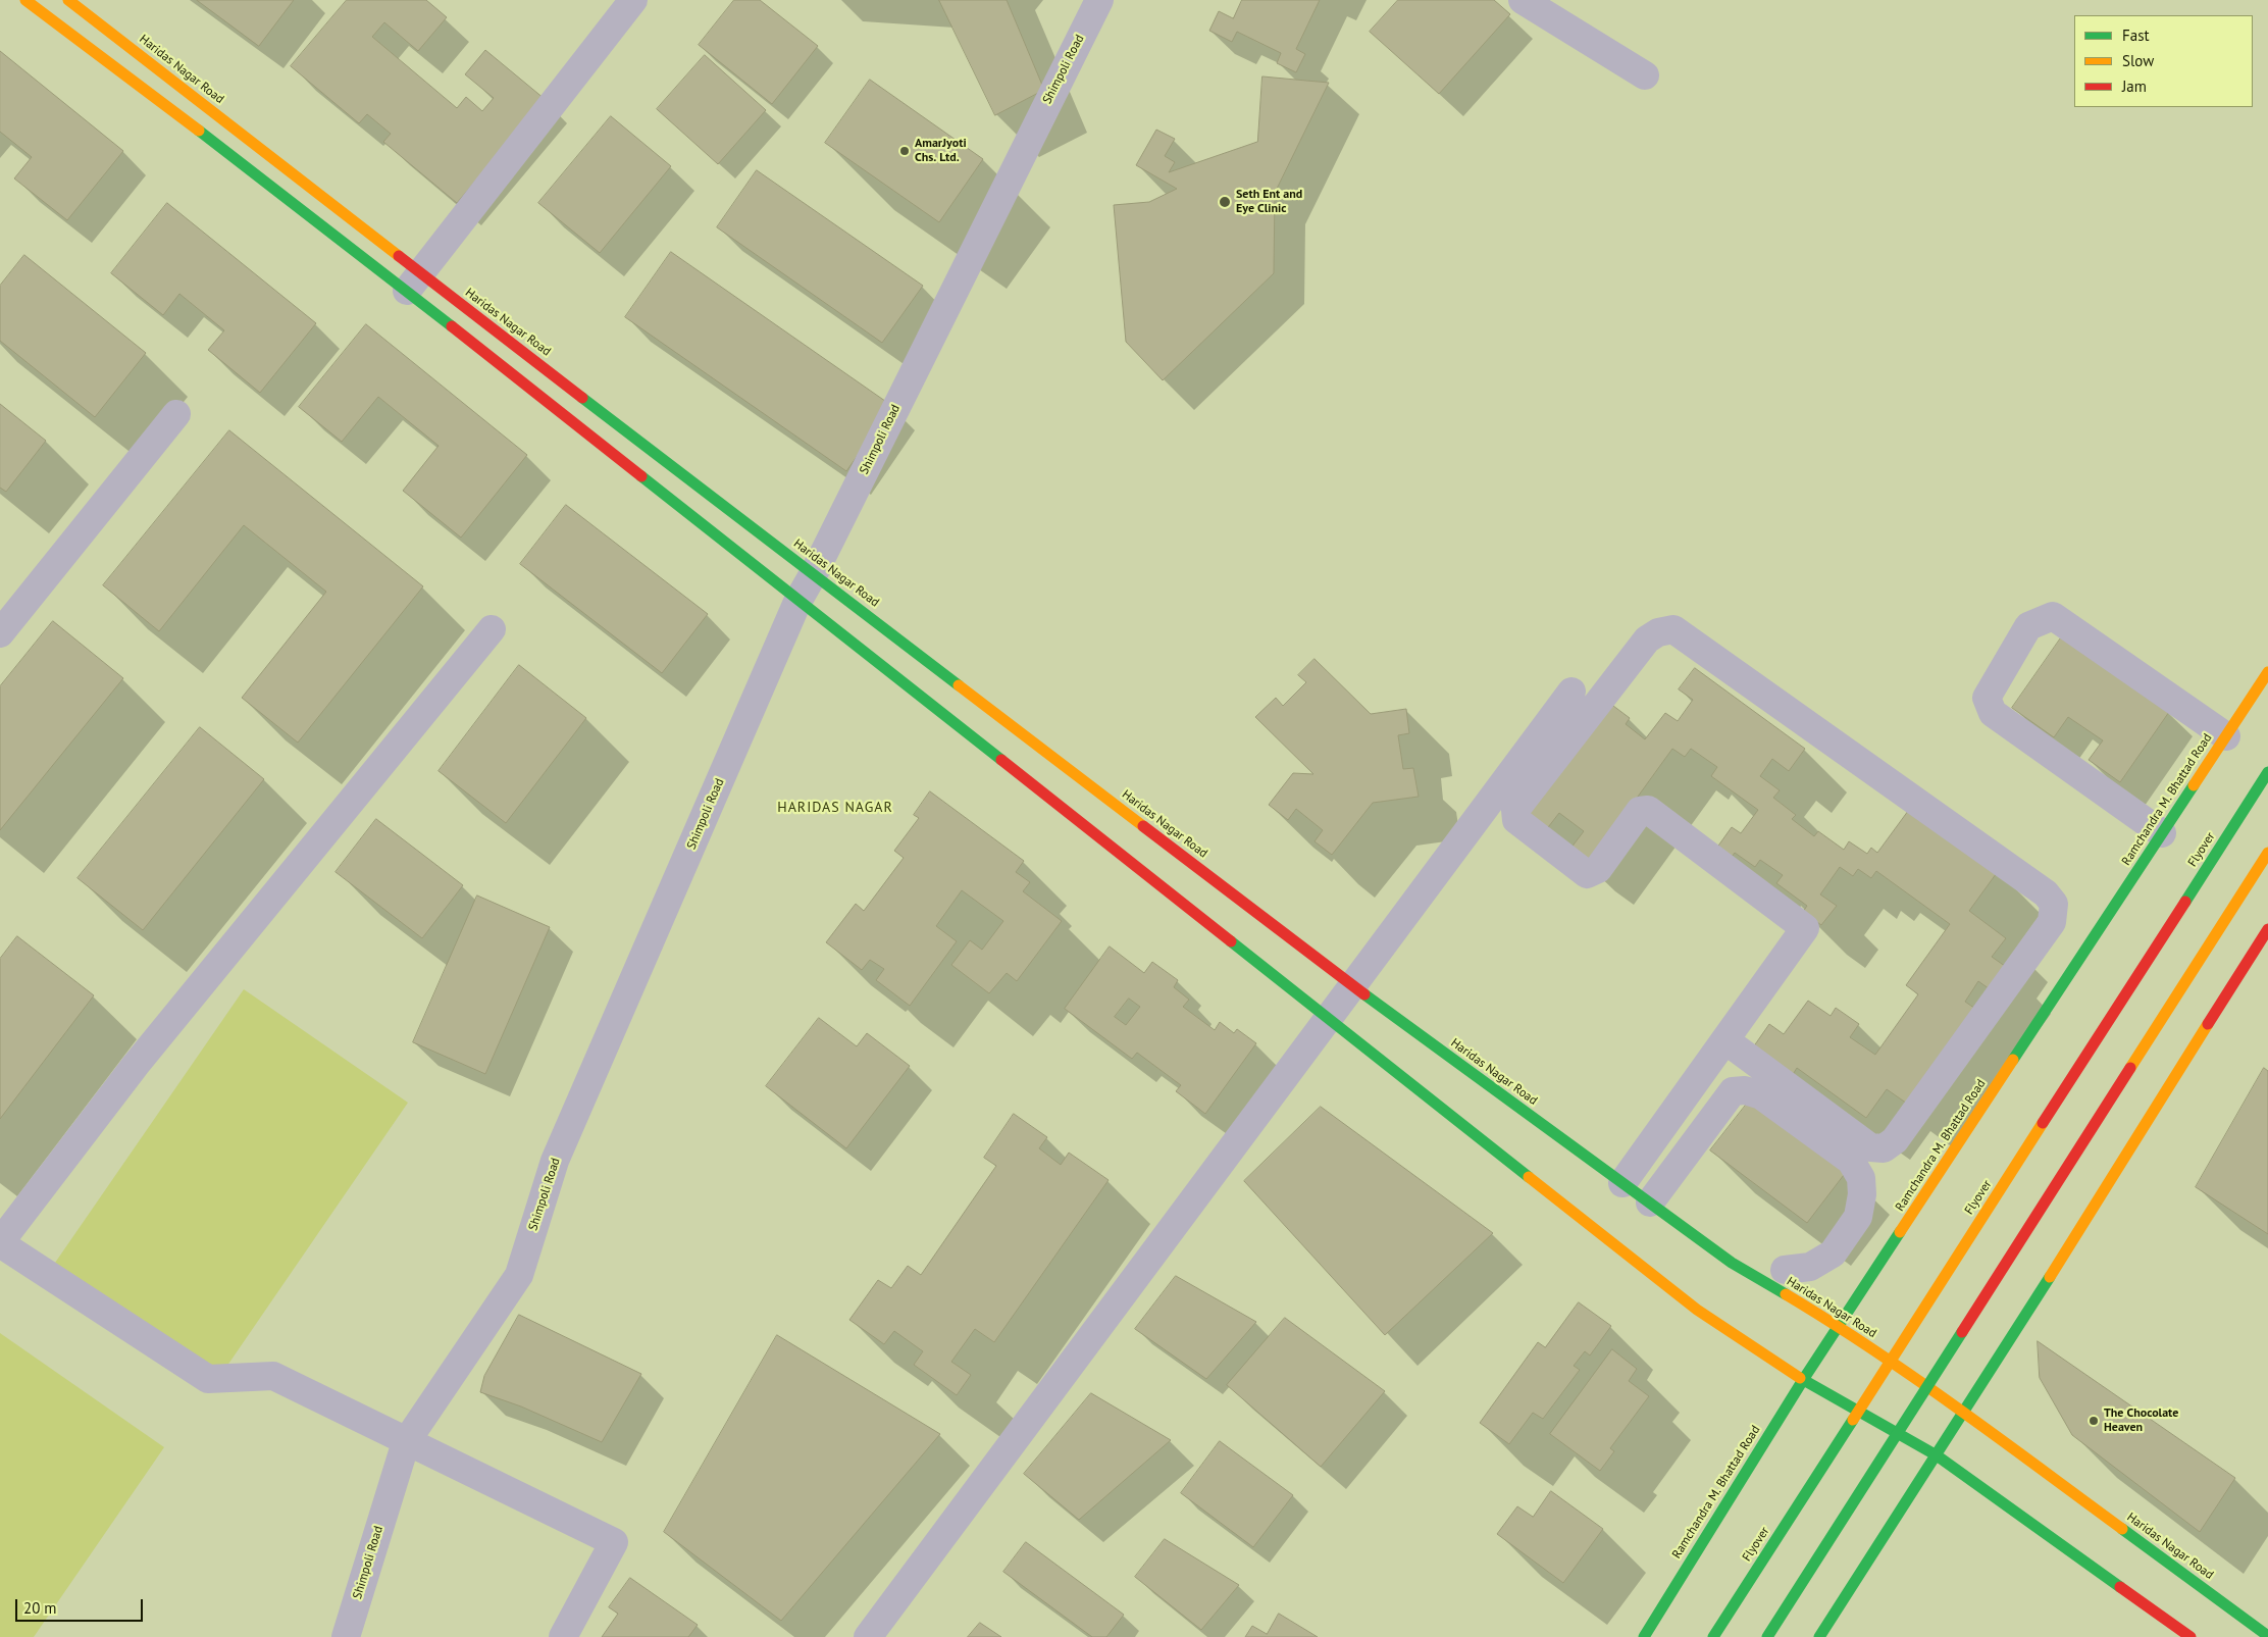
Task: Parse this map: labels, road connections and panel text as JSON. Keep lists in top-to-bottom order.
{
  "streets": {
    "street": [
      "Haridas Nagar Road",
      "Shimpoli Road",
      "Ramchandra M. Bhattad Road",
      "Flyover"
    ]
  },
  "crossings": [
    ["Haridas Nagar Road", "Shimpoli Road"],
    ["Haridas Nagar Road", "Ramchandra M. Bhattad Road"]
  ],
  "districts": ["HARIDAS NAGAR"],
  "places": ["AmarJyoti Chs. Ltd.", "Seth Ent and Eye Clinic", "The Chocolate Heaven"],
  "legend": ["Fast", "Slow", "Jam"],
  "scale_bar": "20 m"
}
